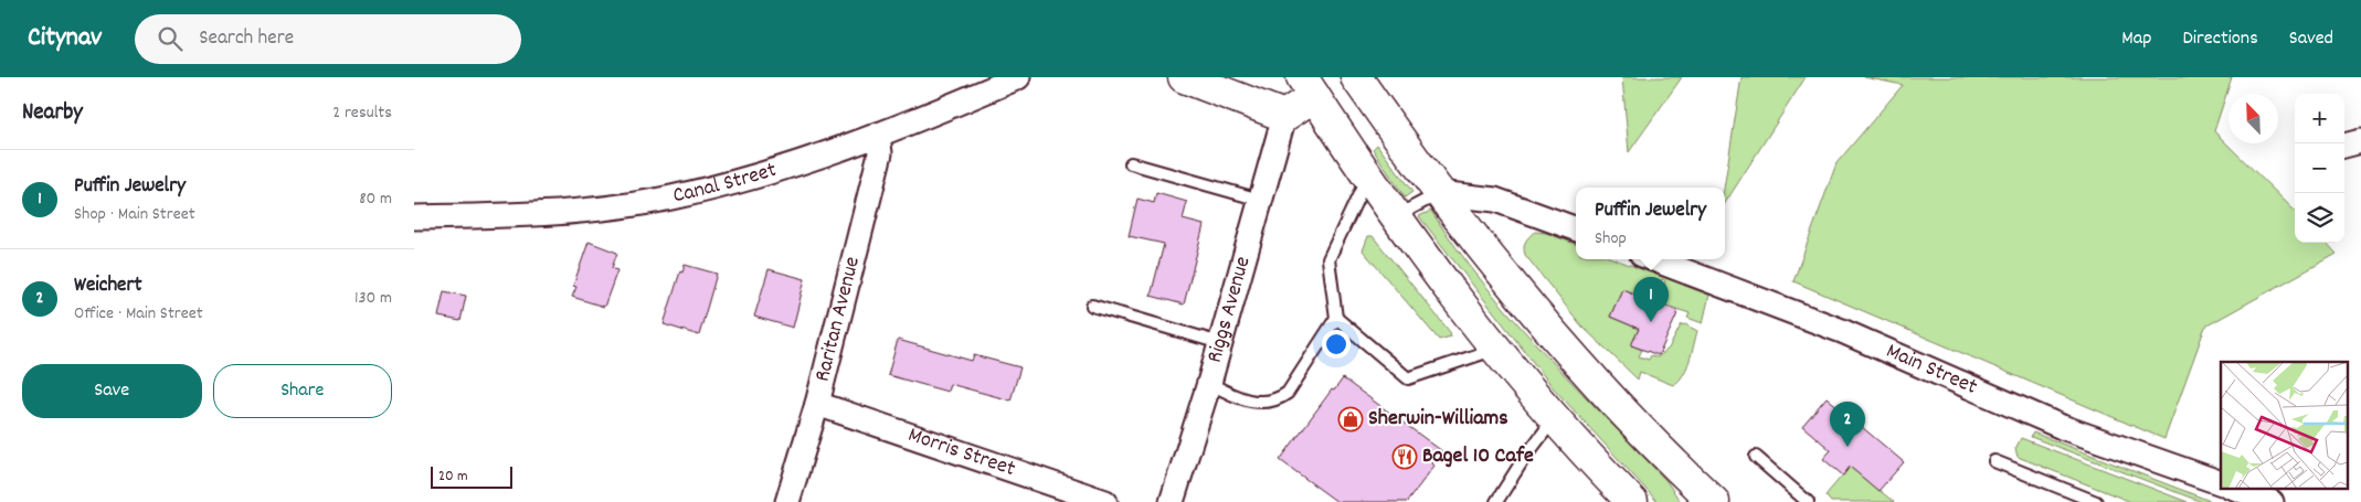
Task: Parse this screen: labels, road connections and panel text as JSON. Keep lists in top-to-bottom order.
{
  "streets": {
    "street": [
      "Canal Street",
      "Riggs Avenue",
      "Raritan Avenue",
      "Main Street",
      "Morris Street"
    ]
  },
  "crossings": [
    ["Canal Street", "Raritan Avenue"],
    ["Raritan Avenue", "Morris Street"]
  ],
  "places": {
    "shop": ["Sherwin-Williams"],
    "restaurant": ["Bagel 10 Cafe"]
  },
  "scale_bar": "20 m",
  "north": "top left",
  "page": {
    "header": "Citynav",
    "search": "Search here",
    "nav": ["Map", "Directions", "Saved"],
    "heading": ["Nearby", "2 results"],
    "map_buttons": ["+", "−"],
    "list": [
      {
        "mark": "1",
        "name": "Puffin Jewelry",
        "note": "Shop · Main Street",
        "value": "80 m"
      },
      {
        "mark": "2",
        "name": "Weichert",
        "note": "Office · Main Street",
        "value": "130 m"
      }
    ],
    "popup": ["Puffin Jewelry", "Shop"],
    "pins": ["1", "2"],
    "buttons": ["Save", "Share"],
    "scale": "20 m"
  }
}
